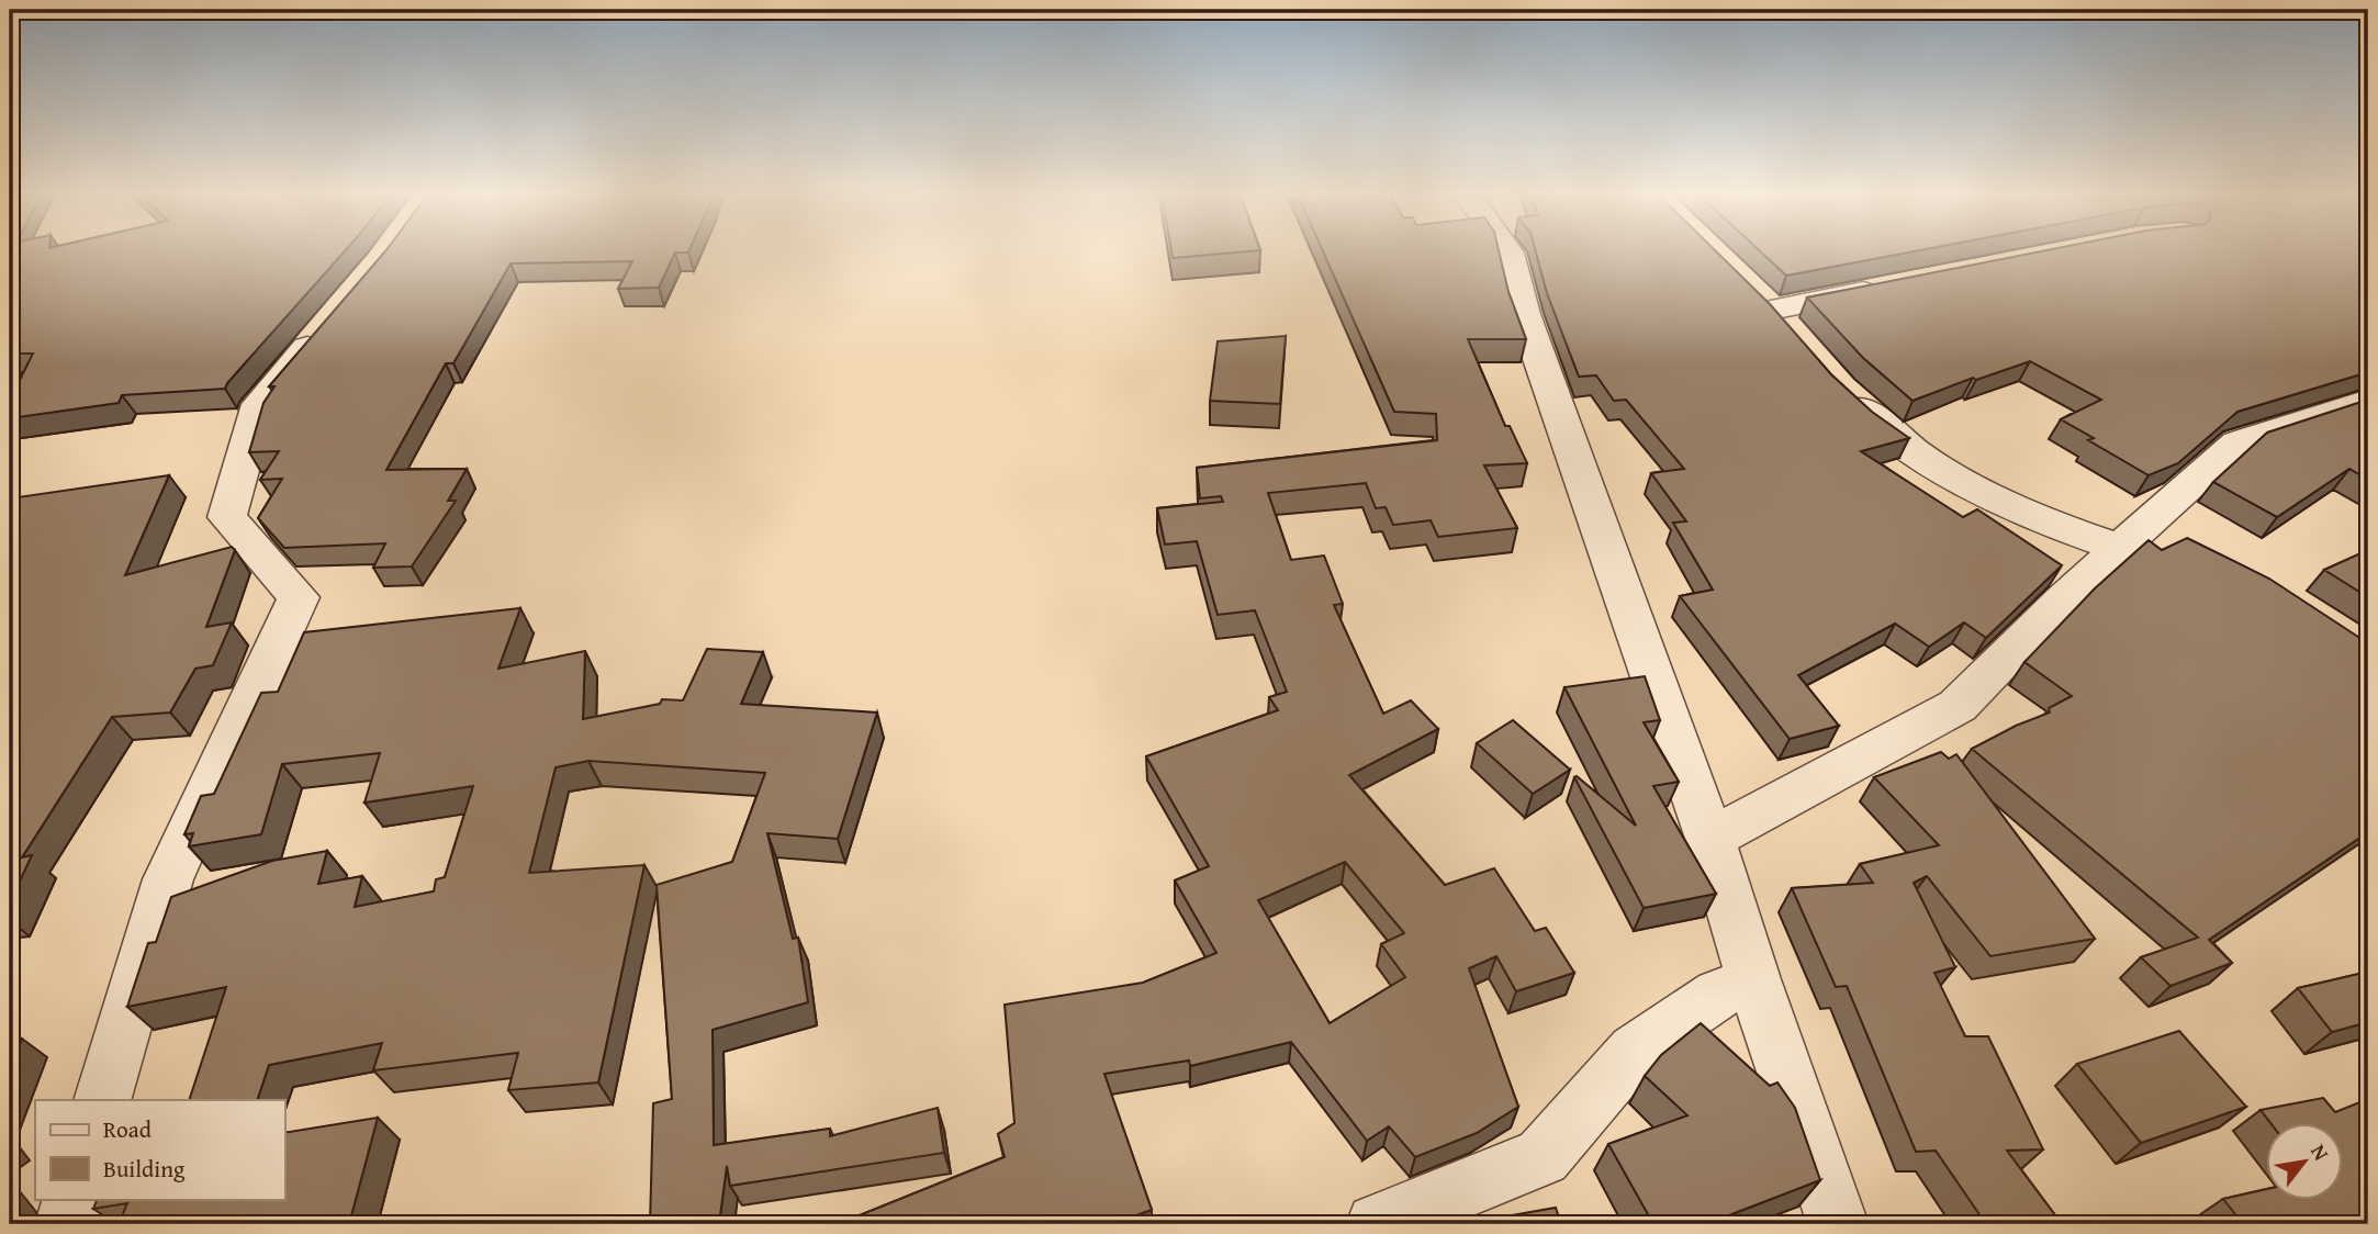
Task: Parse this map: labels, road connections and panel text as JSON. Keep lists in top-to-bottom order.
{
  "legend": ["Road", "Building"],
  "north": "top right"
}
